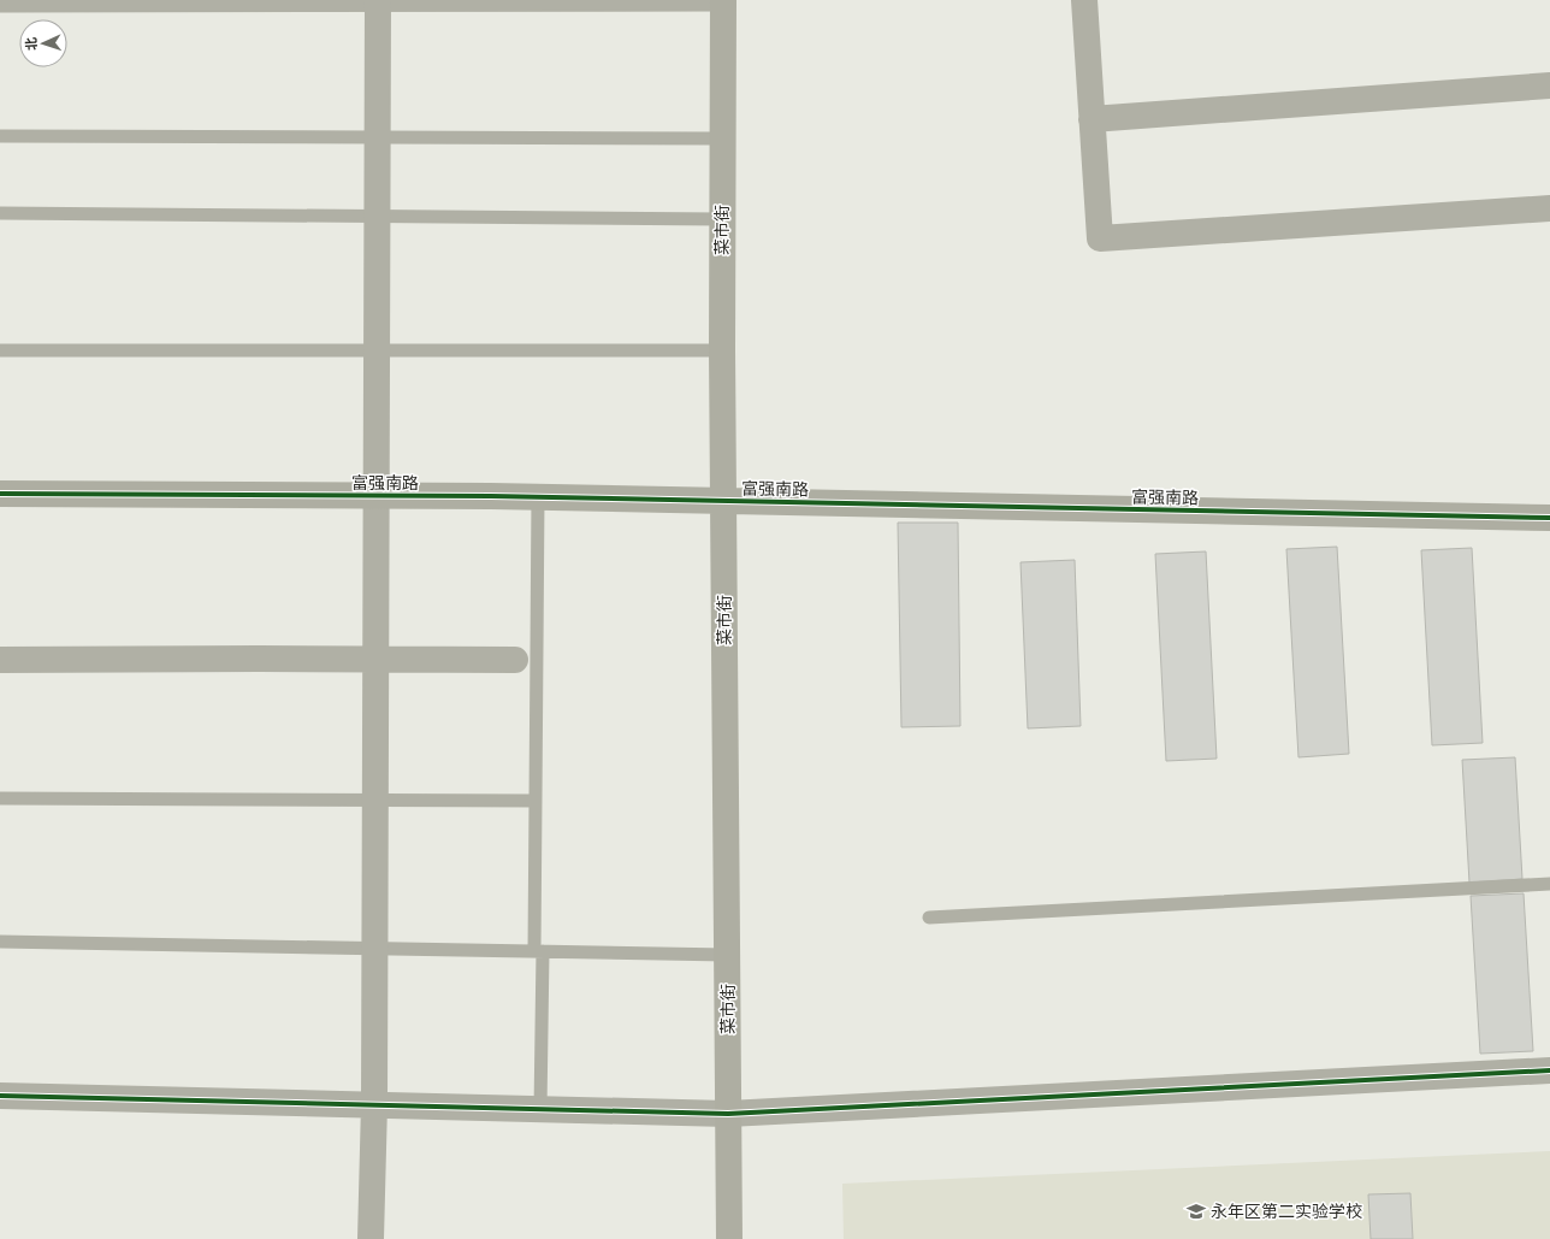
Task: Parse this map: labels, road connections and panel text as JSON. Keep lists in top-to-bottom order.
{
  "streets": {
    "street": ["菜市街", "富强南路"]
  },
  "crossings": [
    ["菜市街", "富强南路"]
  ],
  "places": {
    "school or university": ["永年区第二实验学校"]
  },
  "north": "left"
}
